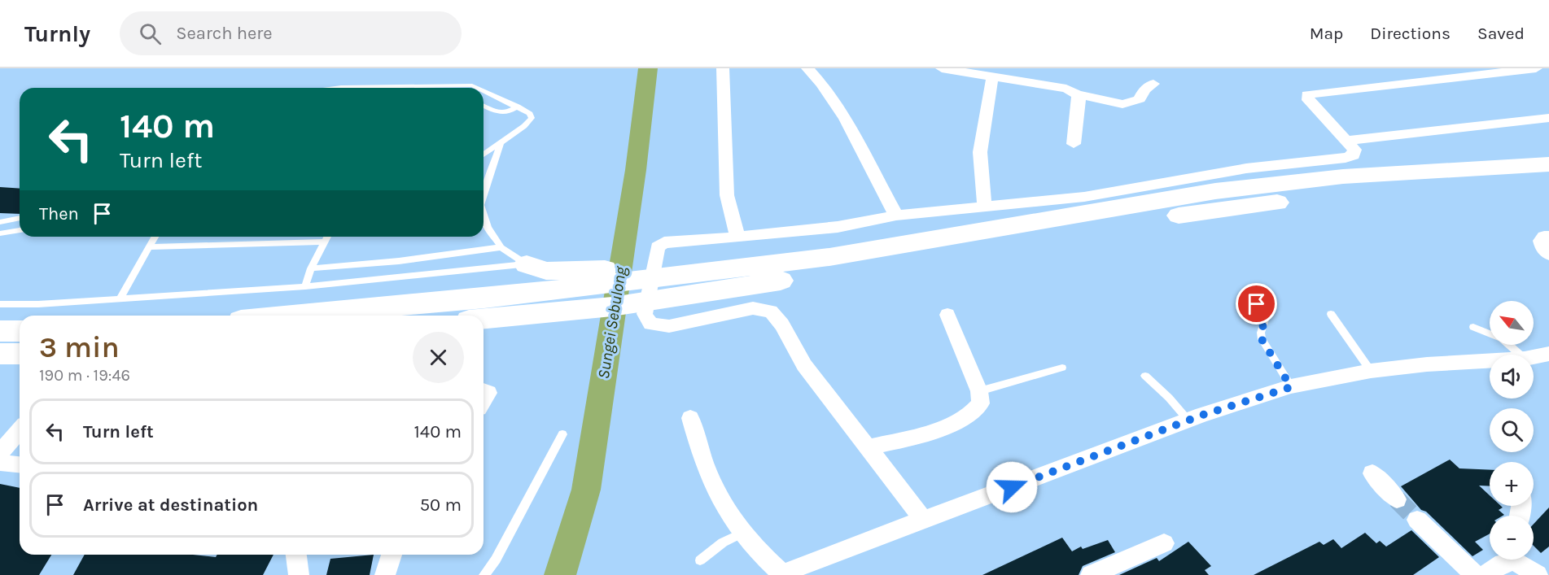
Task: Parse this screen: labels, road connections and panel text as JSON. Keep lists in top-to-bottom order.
{
  "water": ["Sungei Sebulong"],
  "north": "top left",
  "page": {
    "header": "Turnly",
    "search": "Search here",
    "nav": ["Map", "Directions", "Saved"],
    "turn": ["140 m", "Turn left"],
    "then": "Then",
    "map_buttons": ["+", "−"],
    "heading": ["3 min", "190 m · 19:46"],
    "list": [
      {
        "name": "Turn left",
        "value": "140 m"
      },
      {
        "name": "Arrive at destination",
        "value": "50 m"
      }
    ]
  }
}
